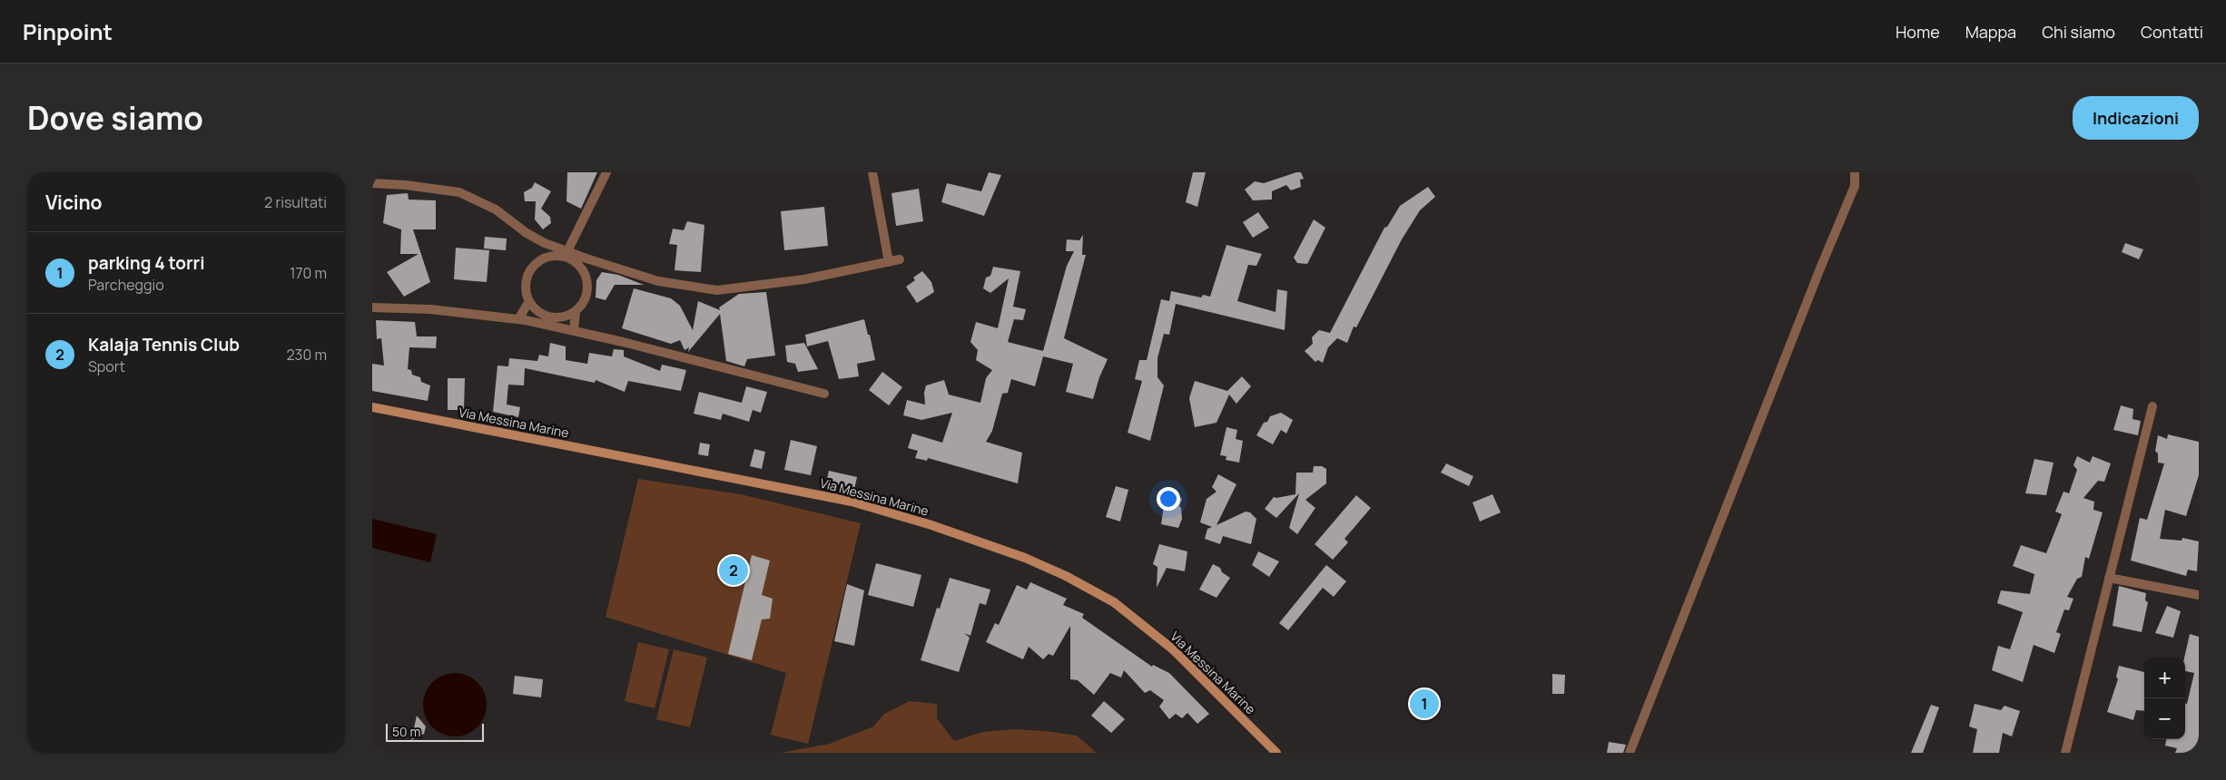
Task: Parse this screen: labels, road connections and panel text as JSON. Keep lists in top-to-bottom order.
{
  "streets": {
    "main road": ["Via Messina Marine"]
  },
  "scale_bar": "50 m",
  "page": {
    "header": "Pinpoint",
    "nav": [
      "Home",
      "Mappa",
      "Chi siamo",
      "Contatti"
    ],
    "title": "Dove siamo",
    "buttons": "Indicazioni",
    "heading": ["Vicino", "2 risultati"],
    "list": [
      {
        "mark": "1",
        "name": "parking 4 torri",
        "note": "Parcheggio",
        "value": "170 m"
      },
      {
        "mark": "2",
        "name": "Kalaja Tennis Club",
        "note": "Sport",
        "value": "230 m"
      }
    ],
    "pins": ["2", "1"],
    "map_buttons": ["+", "−"],
    "scale": "50 m"
  }
}
